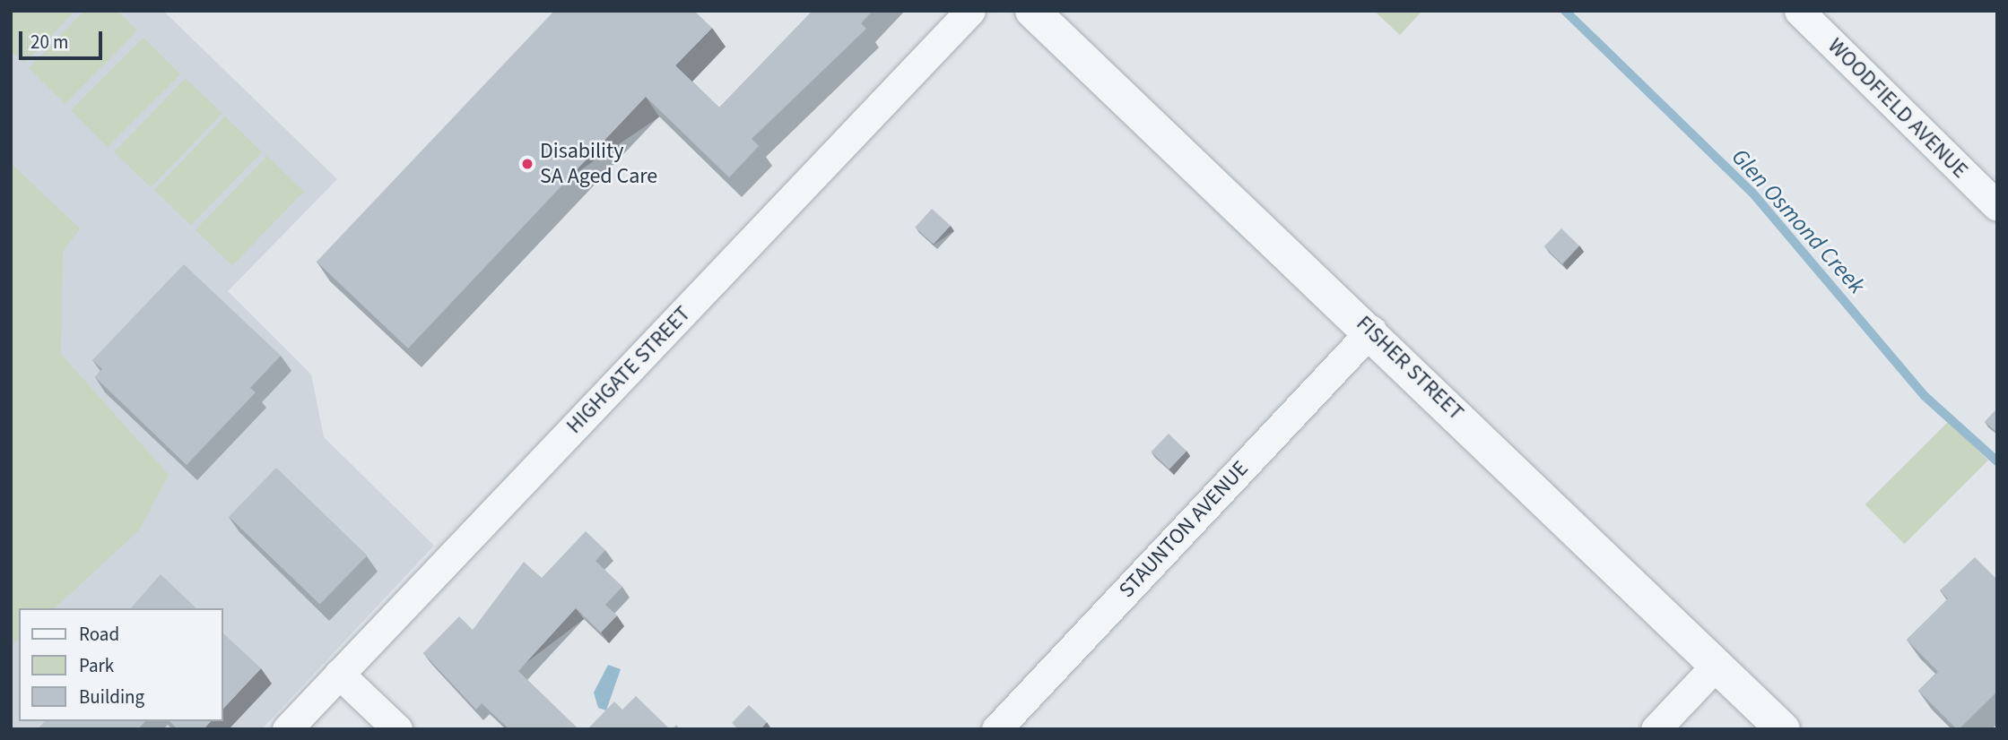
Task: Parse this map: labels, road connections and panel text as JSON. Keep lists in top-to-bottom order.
{
  "streets": {
    "street": [
      "WOODFIELD AVENUE",
      "FISHER STREET",
      "HIGHGATE STREET",
      "STAUNTON AVENUE"
    ]
  },
  "crossings": [
    ["FISHER STREET", "STAUNTON AVENUE"]
  ],
  "water": ["Glen Osmond Creek"],
  "places": ["Disability SA Aged Care"],
  "legend": ["Road", "Park", "Building"],
  "scale_bar": "20 m"
}
